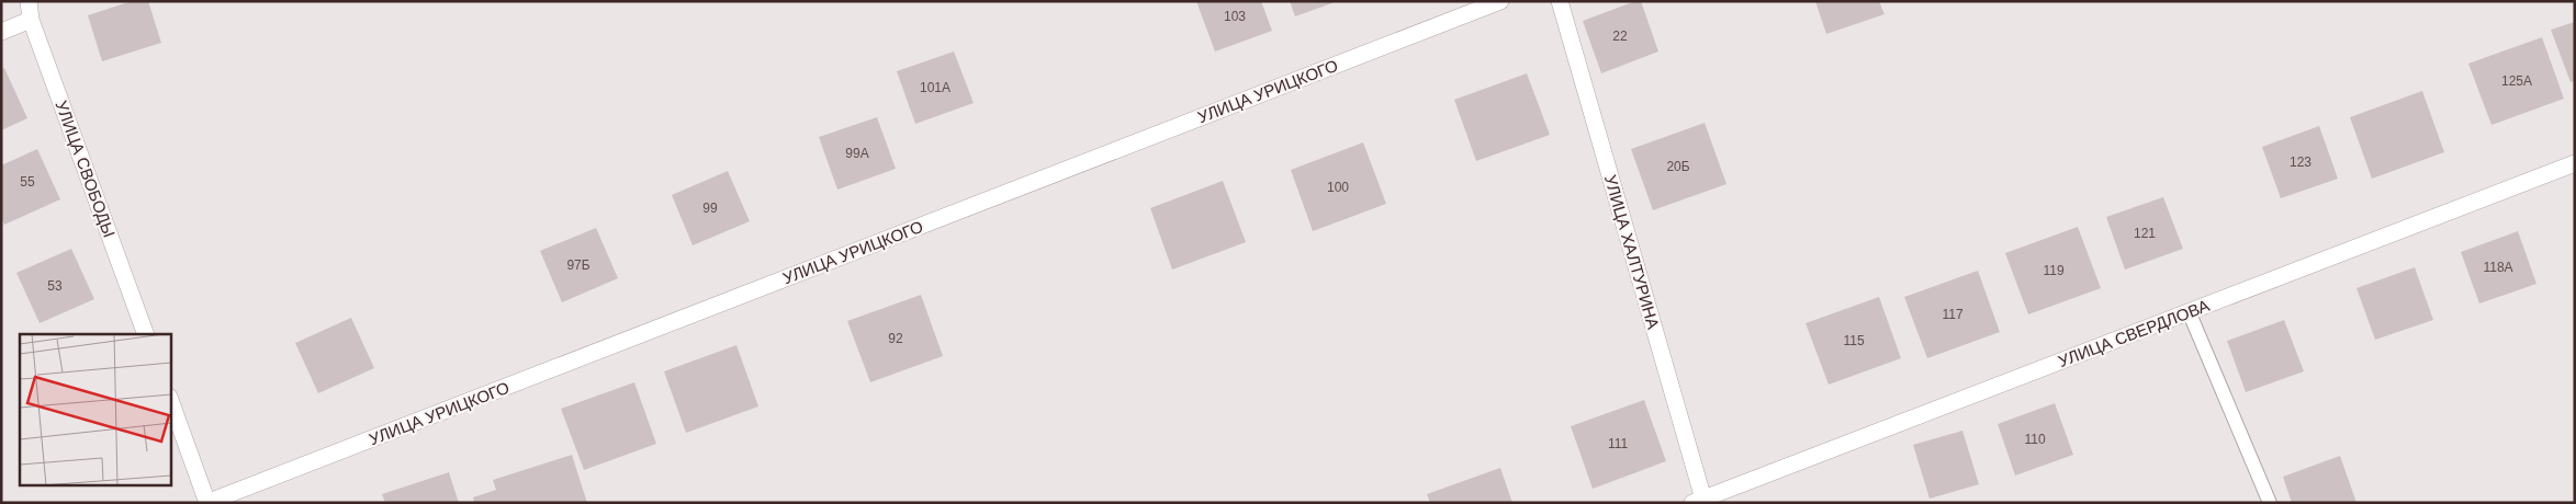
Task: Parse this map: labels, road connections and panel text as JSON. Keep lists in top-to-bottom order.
{
  "streets": {
    "street": [
      "УЛИЦА УРИЦКОГО",
      "УЛИЦА СВОБОДЫ",
      "УЛИЦА ХАЛТУРИНА",
      "УЛИЦА СВЕРДЛОВА"
    ]
  },
  "crossings": [
    ["УЛИЦА ХАЛТУРИНА", "УЛИЦА СВЕРДЛОВА"]
  ],
  "house_numbers": [
    "103",
    "22",
    "125А",
    "101А",
    "99А",
    "123",
    "20Б",
    "55",
    "100",
    "99",
    "121",
    "97Б",
    "118А",
    "119",
    "53",
    "117",
    "92",
    "115",
    "110",
    "111"
  ]
}
